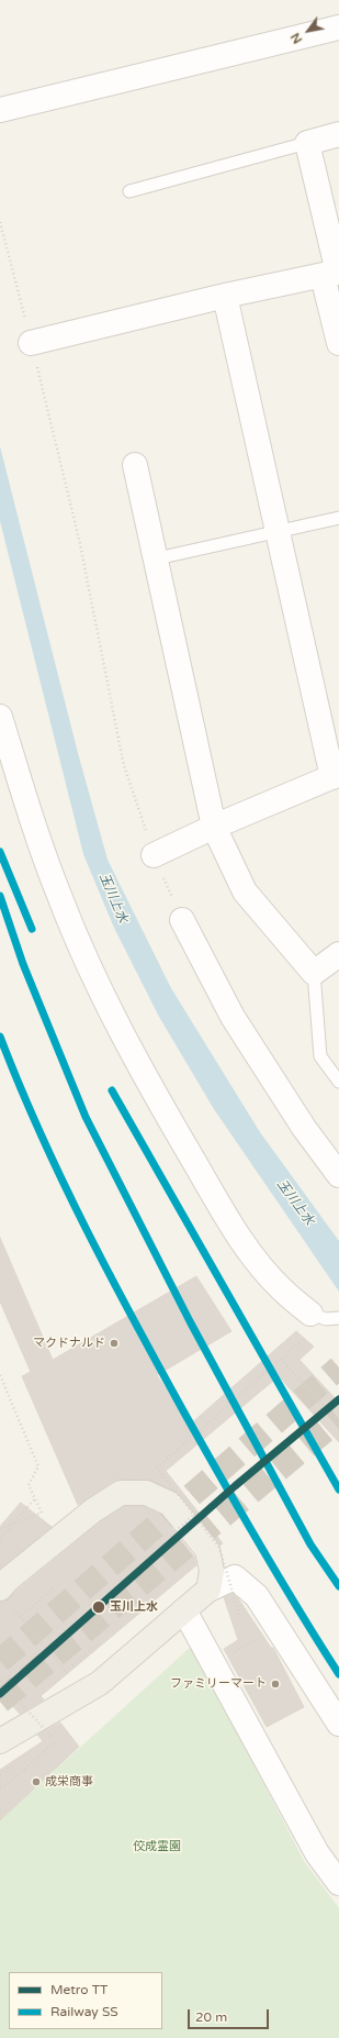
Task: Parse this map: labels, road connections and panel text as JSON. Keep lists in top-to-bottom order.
{
  "water": ["玉川上水"],
  "parks": ["佼成霊園"],
  "places": [
    "マクドナルド",
    "玉川上水",
    "ファミリーマート",
    "成栄商事"
  ],
  "lines": ["rail line SS", "metro line TT"],
  "legend": ["Metro TT", "Railway SS"],
  "scale_bar": "20 m",
  "north": "bottom left"
}
